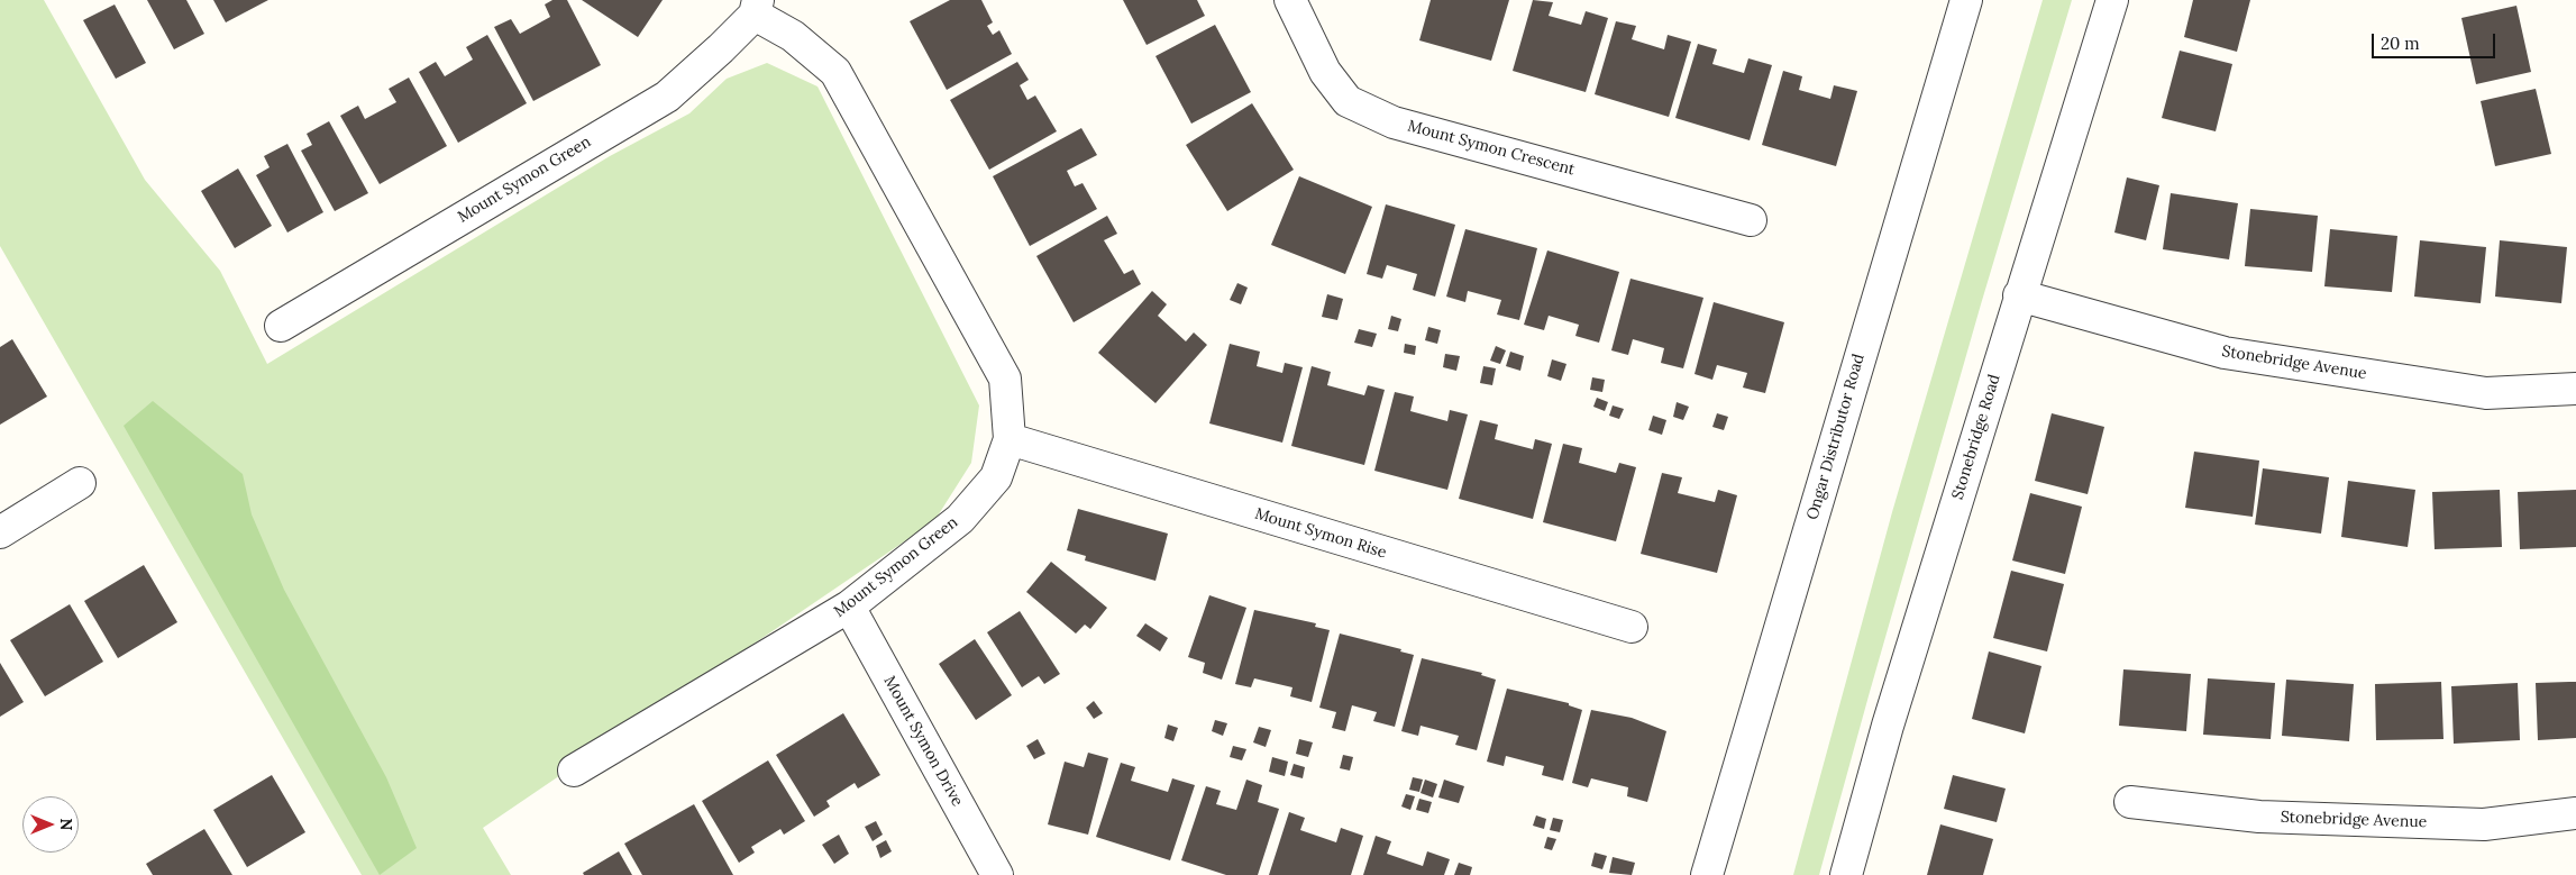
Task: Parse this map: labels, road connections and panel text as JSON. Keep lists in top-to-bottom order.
{
  "streets": {
    "street": [
      "Mount Symon Crescent",
      "Mount Symon Green",
      "Stonebridge Avenue",
      "Ongar Distributor Road",
      "Stonebridge Road",
      "Mount Symon Rise",
      "Mount Symon Drive"
    ]
  },
  "crossings": [
    ["Mount Symon Green", "Mount Symon Rise"],
    ["Mount Symon Green", "Mount Symon Drive"],
    ["Stonebridge Avenue", "Stonebridge Road"]
  ],
  "scale_bar": "20 m",
  "north": "right"
}
